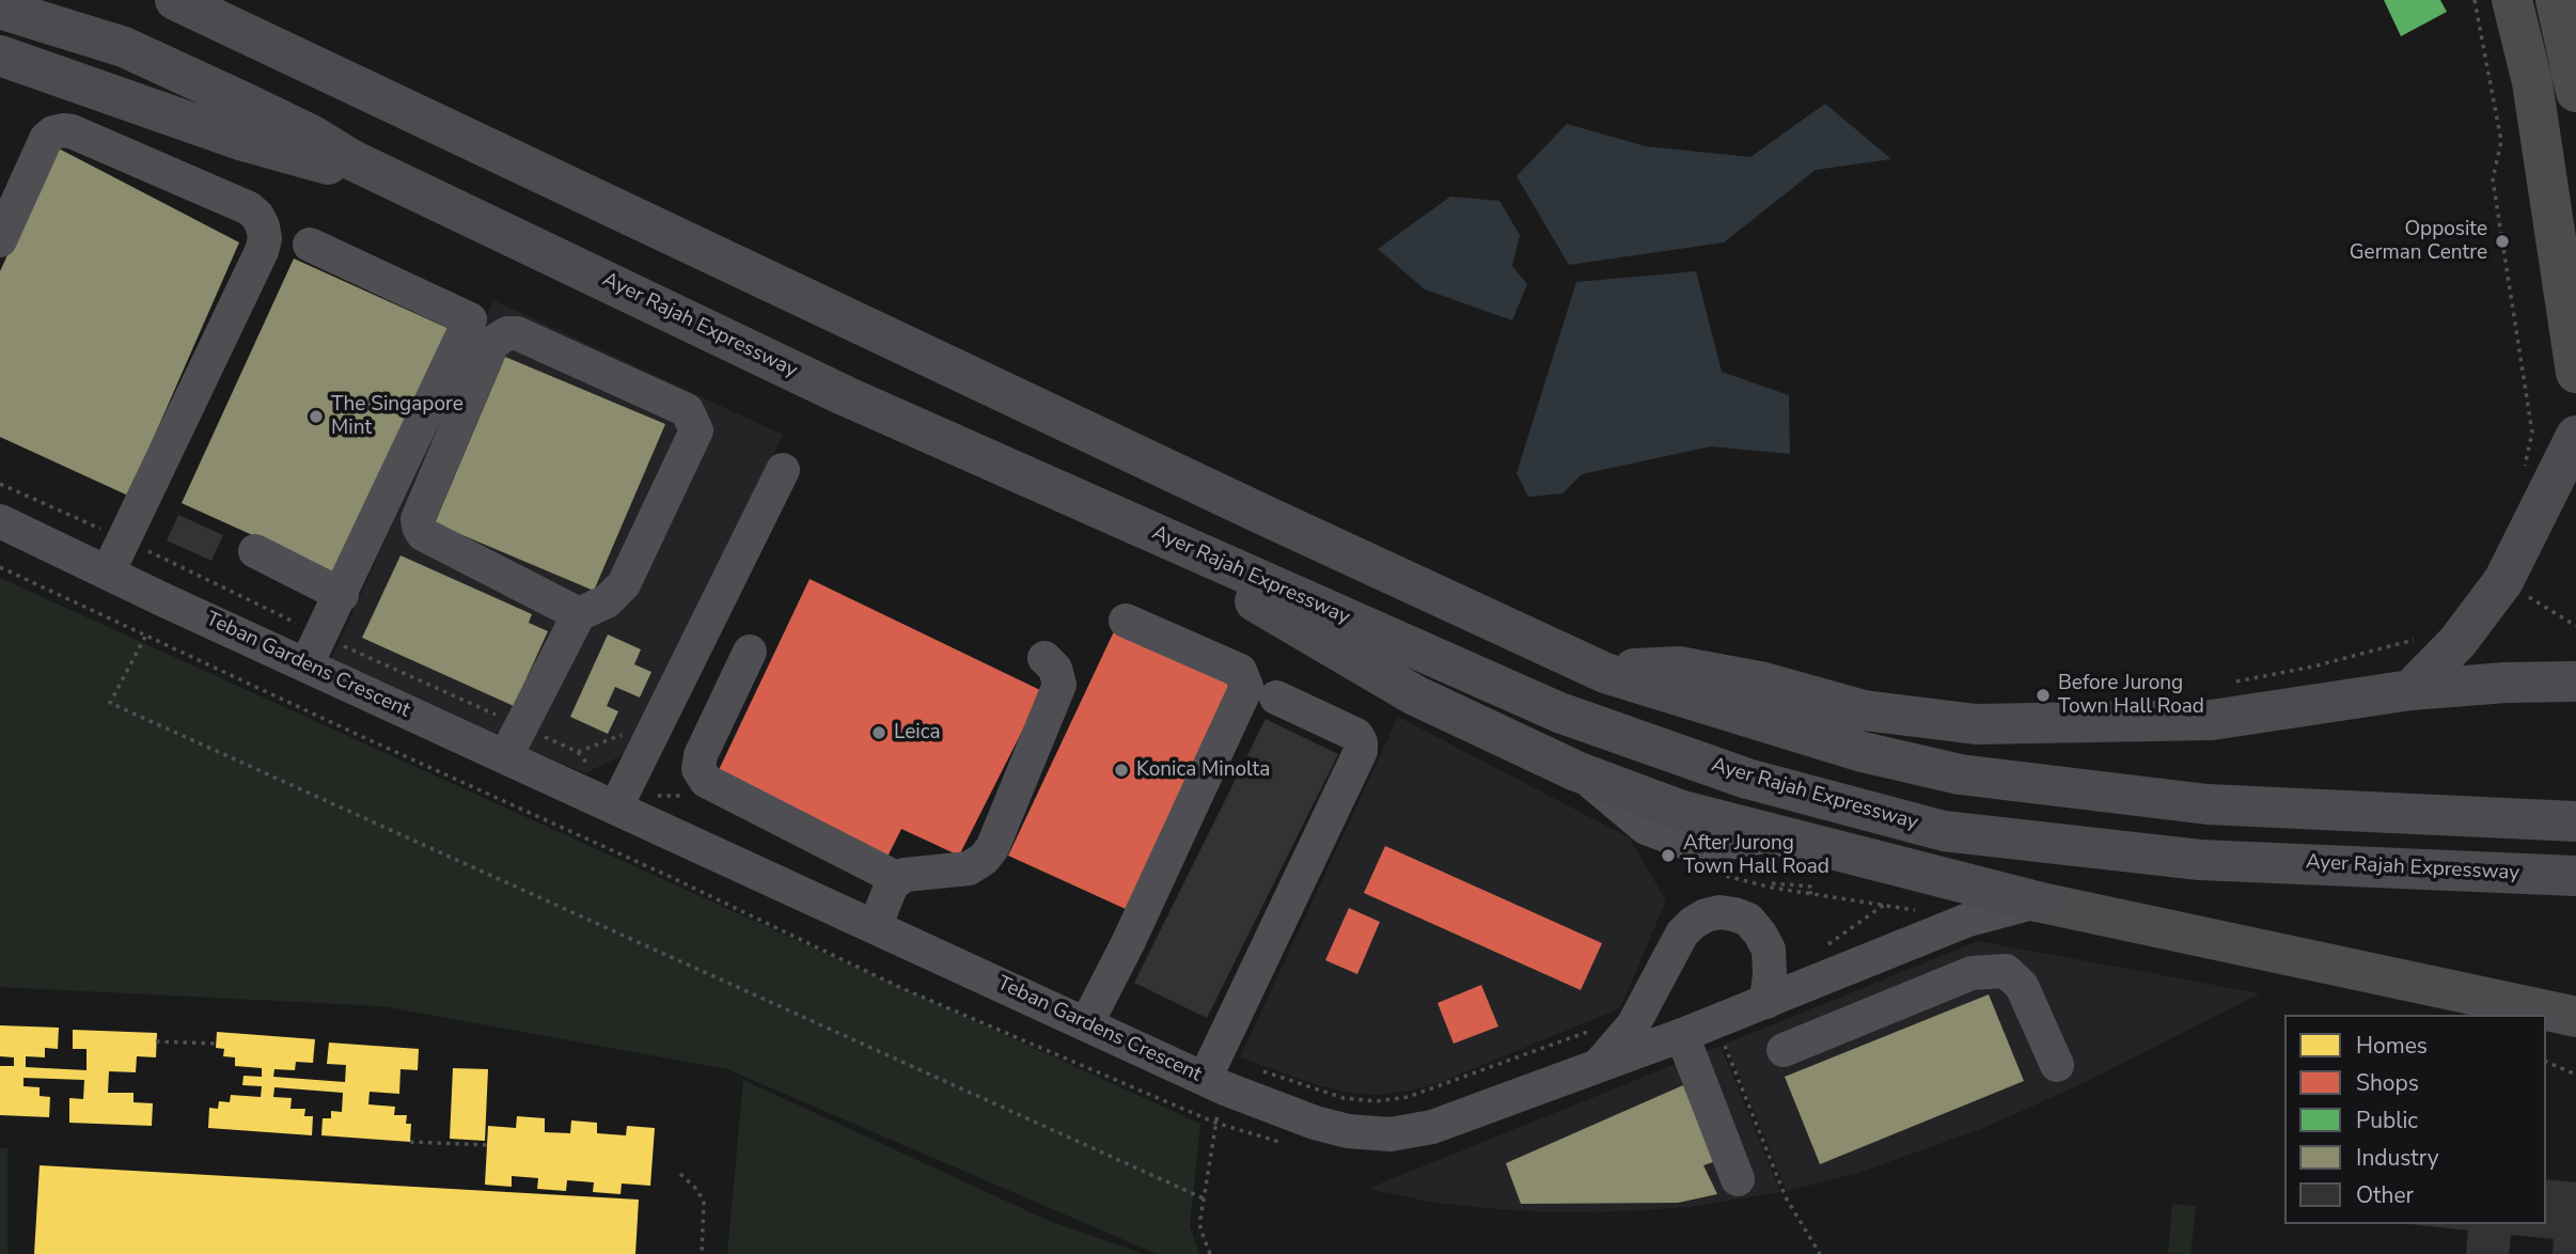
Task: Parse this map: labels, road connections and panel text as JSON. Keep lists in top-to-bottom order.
{
  "streets": {
    "highway": ["Ayer Rajah Expressway"],
    "street": ["Teban Gardens Crescent"]
  },
  "places": [
    "Opposite German Centre",
    "The Singapore Mint",
    "Before Jurong Town Hall Road",
    "Leica",
    "Konica Minolta",
    "After Jurong Town Hall Road"
  ],
  "legend": [
    "Homes",
    "Shops",
    "Public",
    "Industry",
    "Other"
  ]
}
